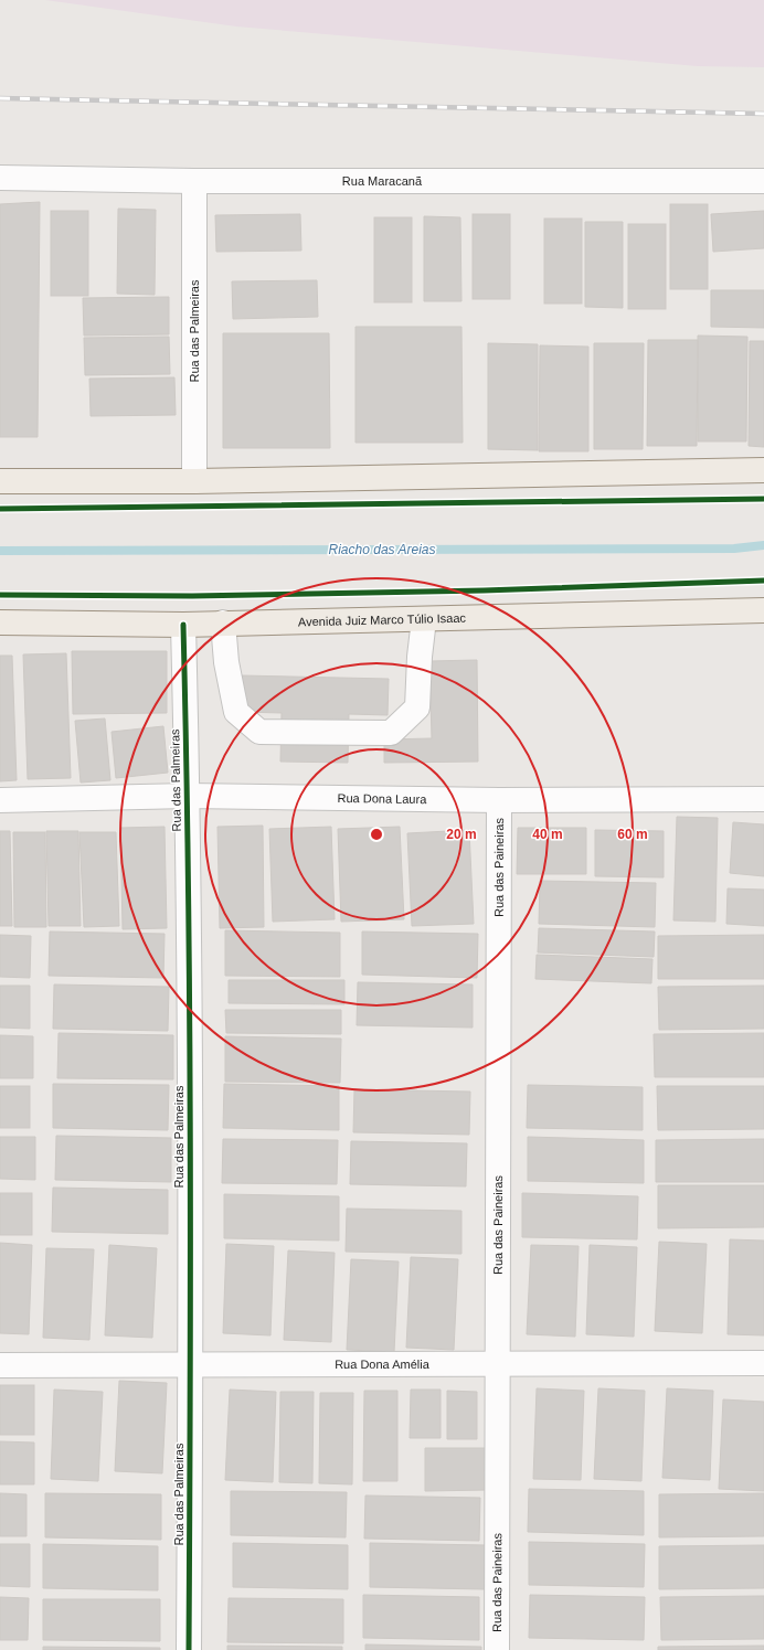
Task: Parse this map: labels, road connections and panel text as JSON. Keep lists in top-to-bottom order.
{
  "streets": {
    "main road": ["Avenida Juiz Marco Túlio Isaac"],
    "street": [
      "Rua Maracanã",
      "Rua das Palmeiras",
      "Rua Dona Laura",
      "Rua das Paineiras",
      "Rua Dona Amélia"
    ]
  },
  "crossings": [
    ["Rua Maracanã", "Rua das Palmeiras"],
    ["Rua das Palmeiras", "Avenida Juiz Marco Túlio Isaac"],
    ["Rua das Palmeiras", "Rua Dona Laura"],
    ["Rua das Palmeiras", "Rua Dona Amélia"],
    ["Rua Dona Laura", "Rua das Paineiras"],
    ["Rua das Paineiras", "Rua Dona Amélia"]
  ],
  "water": ["Riacho das Areias"],
  "rings": ["20 m", "40 m", "60 m"]
}
